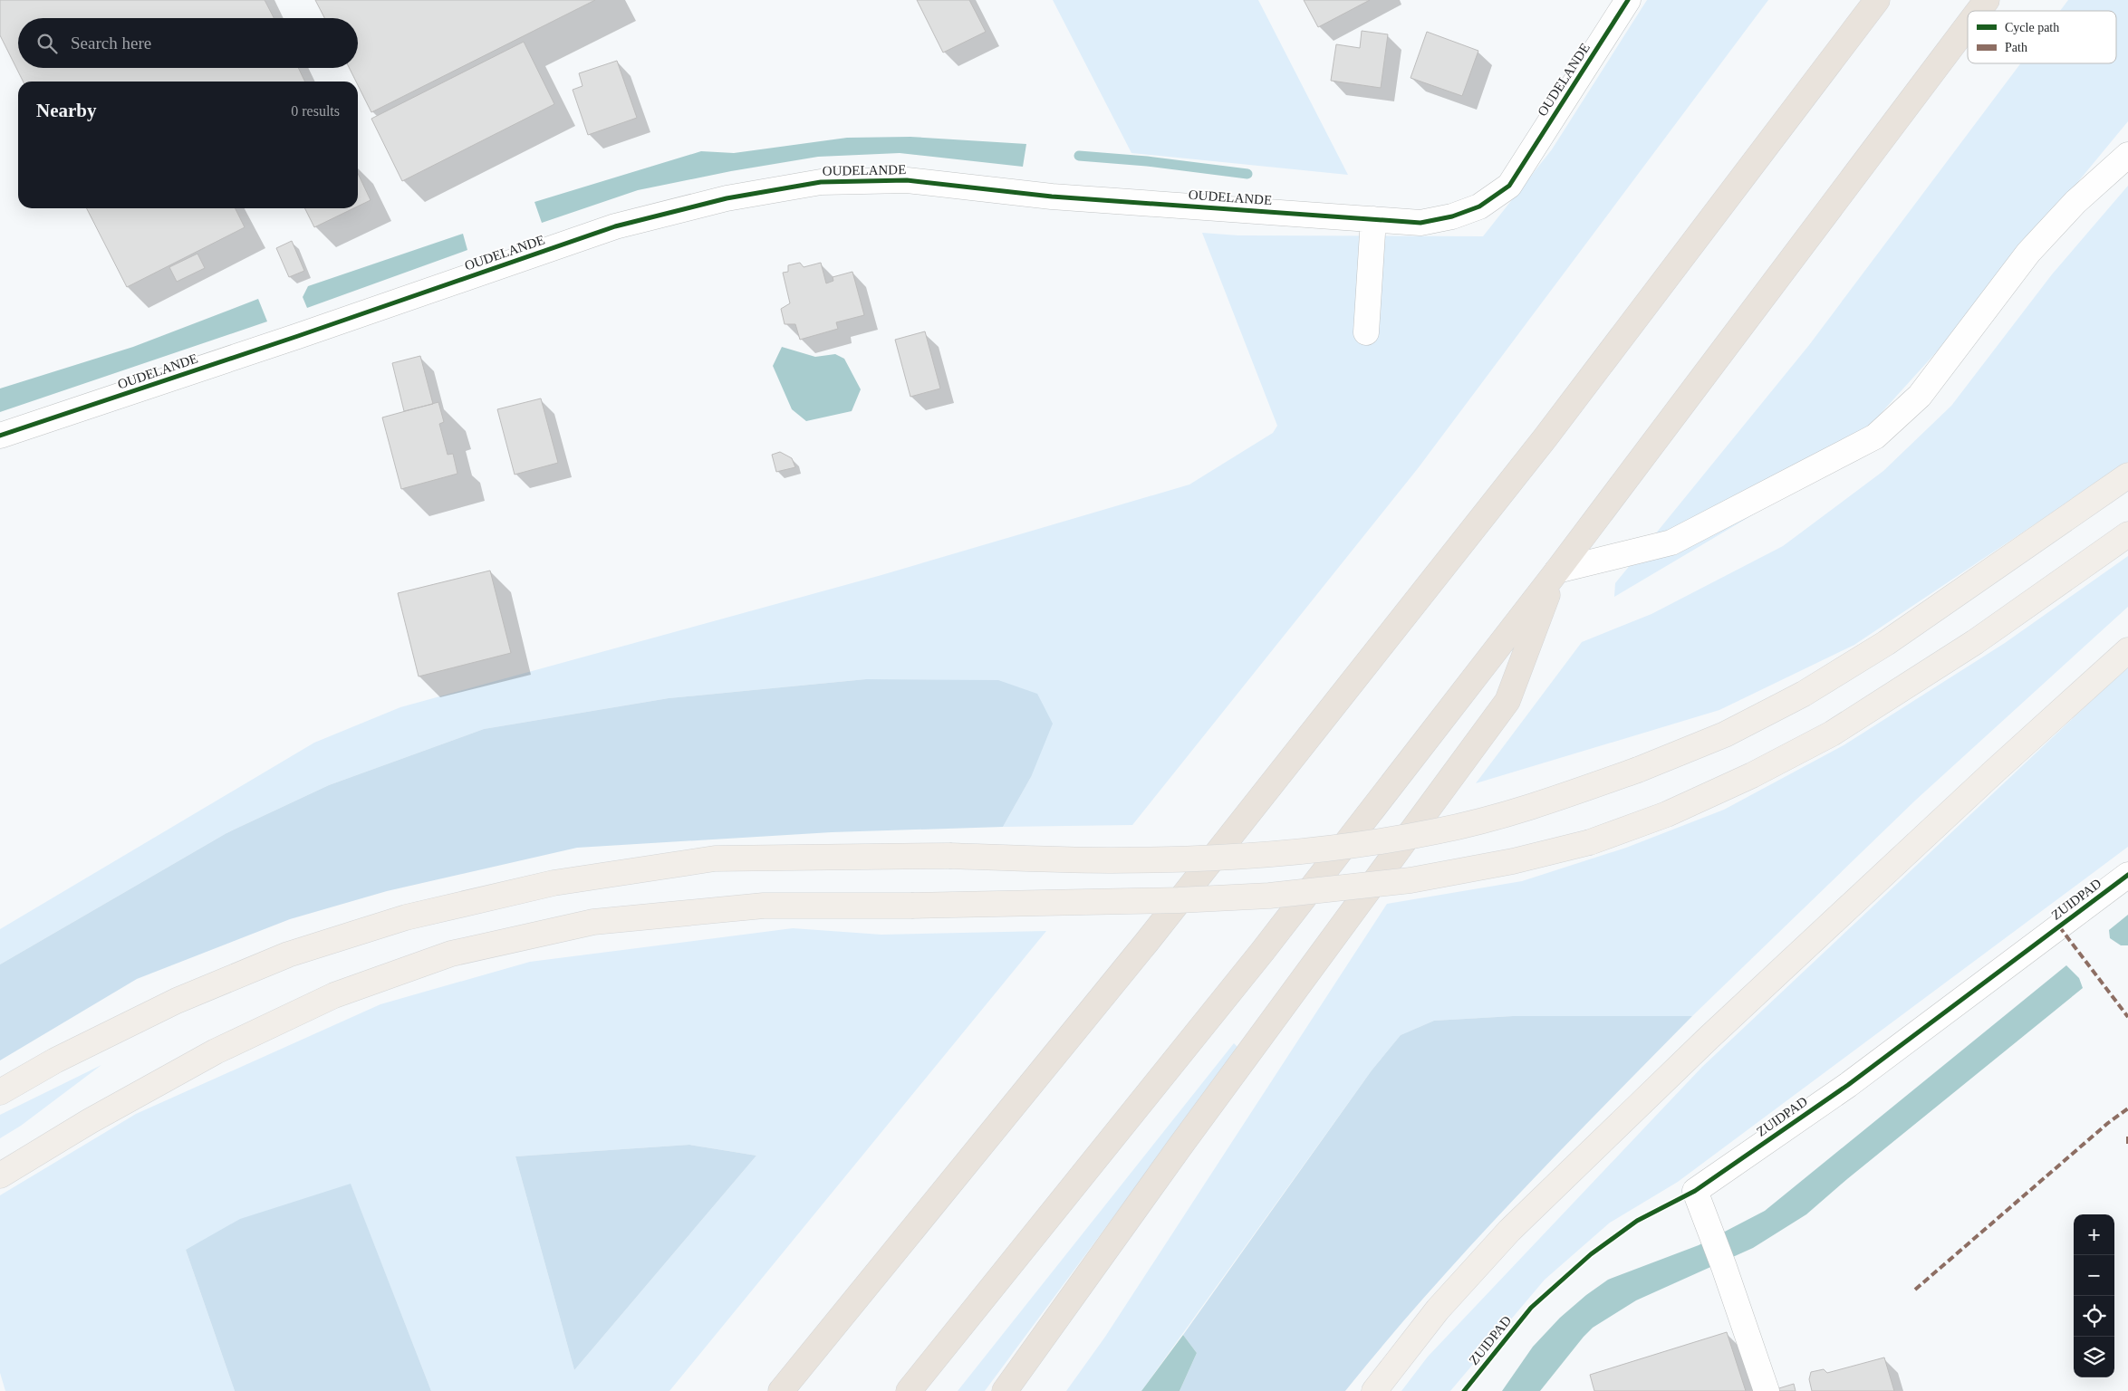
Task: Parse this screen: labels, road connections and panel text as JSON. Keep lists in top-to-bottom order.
{
  "streets": {
    "street": ["OUDELANDE", "ZUIDPAD"]
  },
  "legend": ["Cycle path", "Path"],
  "page": {
    "search": "Search here",
    "heading": ["Nearby", "0 results"],
    "map_buttons": ["+", "−"]
  }
}
